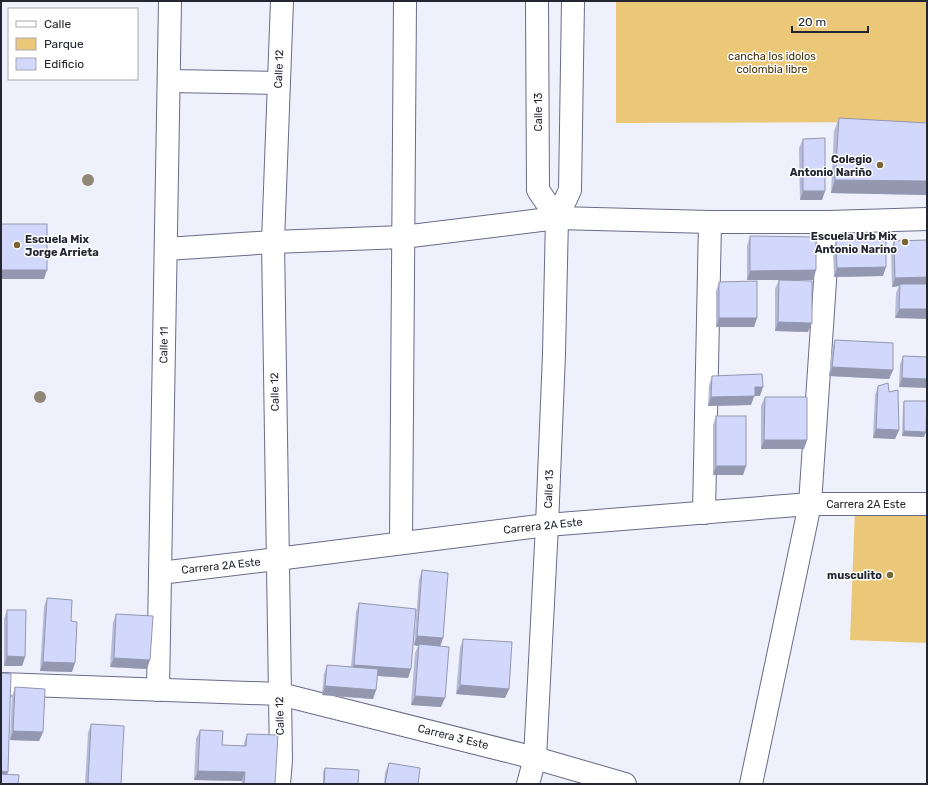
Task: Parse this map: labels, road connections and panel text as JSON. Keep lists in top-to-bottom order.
{
  "streets": {
    "street": [
      "Calle 12",
      "Calle 13",
      "Calle 11",
      "Carrera 2A Este",
      "Carrera 3 Este"
    ]
  },
  "crossings": [
    ["Calle 12", "Carrera 2A Este"],
    ["Calle 12", "Carrera 3 Este"],
    ["Calle 13", "Carrera 2A Este"],
    ["Calle 13", "Carrera 3 Este"],
    ["Calle 11", "Carrera 2A Este"],
    ["Calle 11", "Carrera 3 Este"]
  ],
  "parks": ["cancha los idolos colombia libre"],
  "places": [
    "Colegio Antonio Nariño",
    "Escuela Urb Mix Antonio Narino",
    "Escuela Mix Jorge Arrieta",
    "musculito"
  ],
  "legend": ["Calle", "Parque", "Edificio"],
  "scale_bar": "20 m"
}
